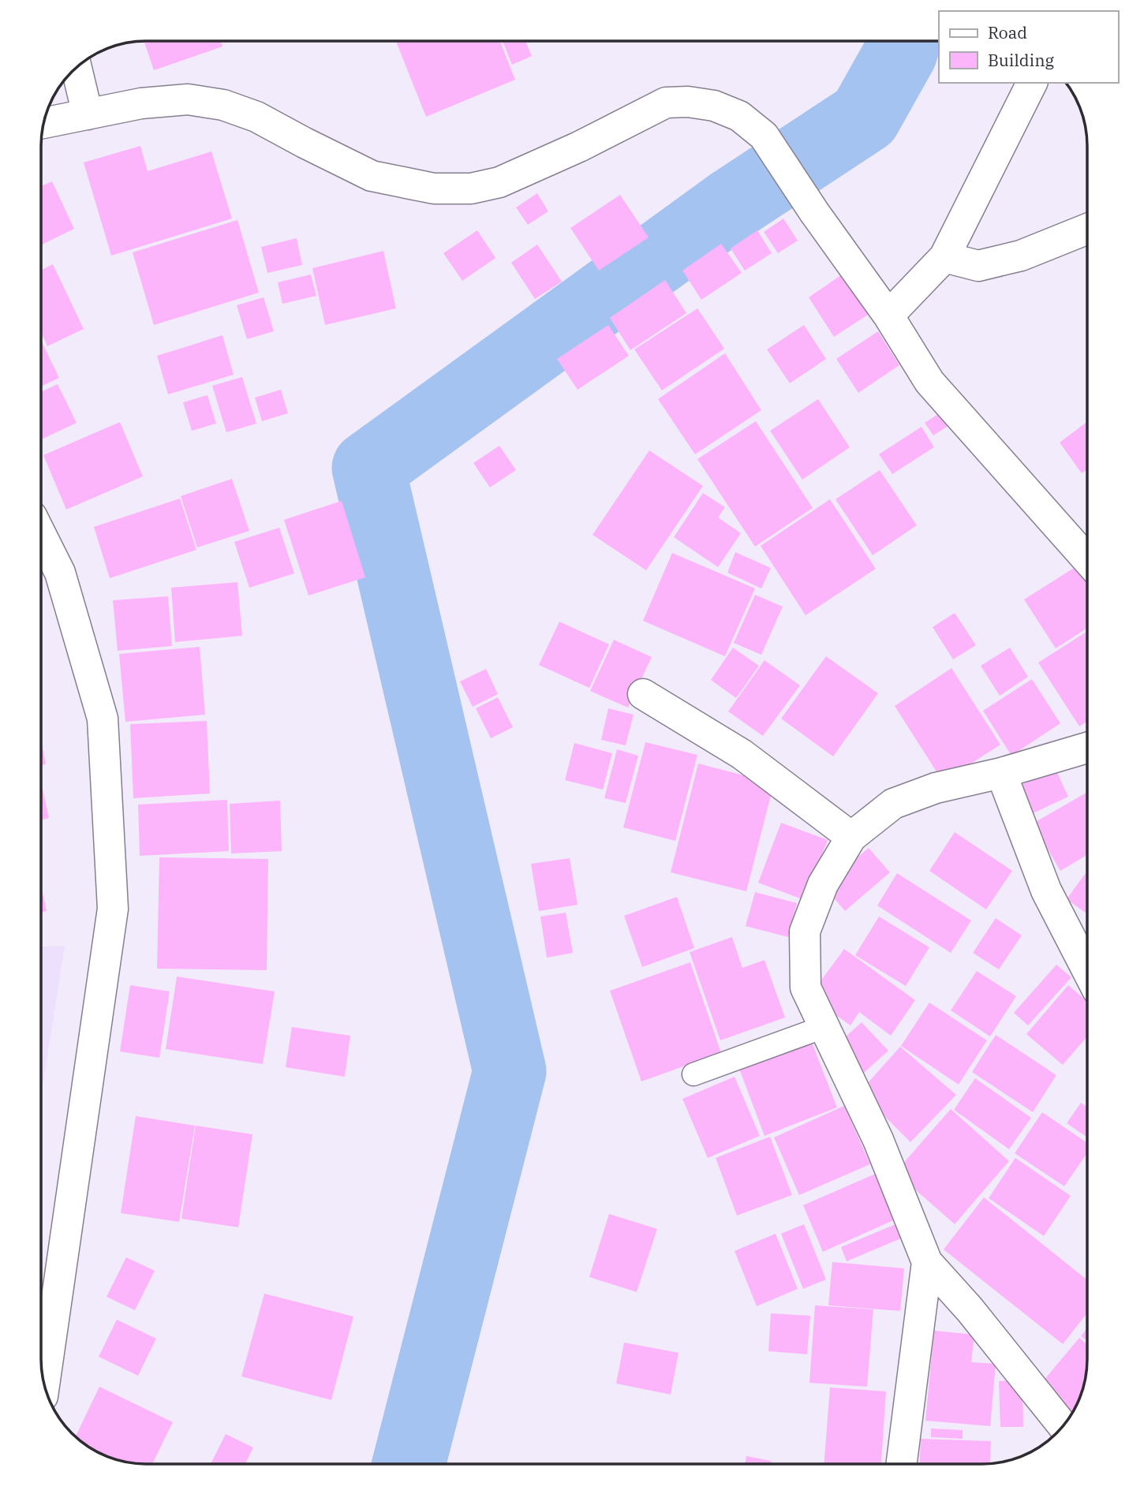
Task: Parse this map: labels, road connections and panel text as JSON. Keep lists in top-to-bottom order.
{
  "legend": ["Road", "Building"]
}
